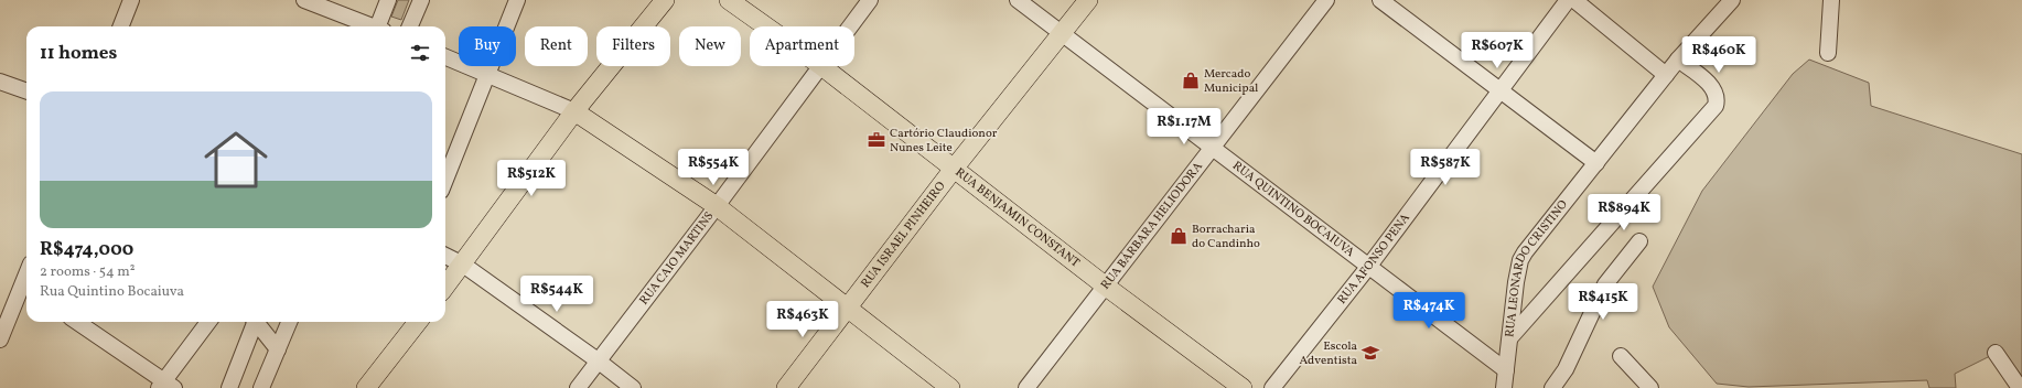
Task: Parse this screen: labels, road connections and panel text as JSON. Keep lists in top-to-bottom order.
{
  "streets": {
    "main road": ["RUA BENJAMIN CONSTANT", "RUA ISRAEL PINHEIRO"],
    "street": [
      "RUA QUINTINO BOCAIUVA",
      "RUA BÁRBARA HELIODORA",
      "RUA CAIO MARTINS",
      "RUA AFONSO PENA",
      "RUA LEONARDO CRISTINO"
    ]
  },
  "crossings": [
    ["RUA QUINTINO BOCAIUVA", "RUA BÁRBARA HELIODORA"],
    ["RUA QUINTINO BOCAIUVA", "RUA ISRAEL PINHEIRO"],
    ["RUA QUINTINO BOCAIUVA", "RUA AFONSO PENA"],
    ["RUA QUINTINO BOCAIUVA", "RUA LEONARDO CRISTINO"],
    ["RUA BENJAMIN CONSTANT", "RUA BÁRBARA HELIODORA"],
    ["RUA BENJAMIN CONSTANT", "RUA ISRAEL PINHEIRO"]
  ],
  "places": {
    "shop": ["Mercado Municipal", "Borracharia do Candinho"],
    "office": ["Cartório Claudionor Nunes Leite"],
    "school or university": ["Escola Adventista"]
  },
  "page": {
    "chip": [
      "Buy",
      "Rent",
      "Filters",
      "New",
      "Apartment"
    ],
    "heading": "11 homes",
    "price": [
      "R$607K",
      "R$460K",
      "R$1.17M",
      "R$554K",
      "R$587K",
      "R$512K",
      "R$894K",
      "R$544K",
      "R$415K",
      "R$474K",
      "R$463K"
    ],
    "list": [
      {
        "name": "R$474,000",
        "note": "2 rooms · 54 m² · Rua Quintino Bocaiuva"
      }
    ]
  }
}
